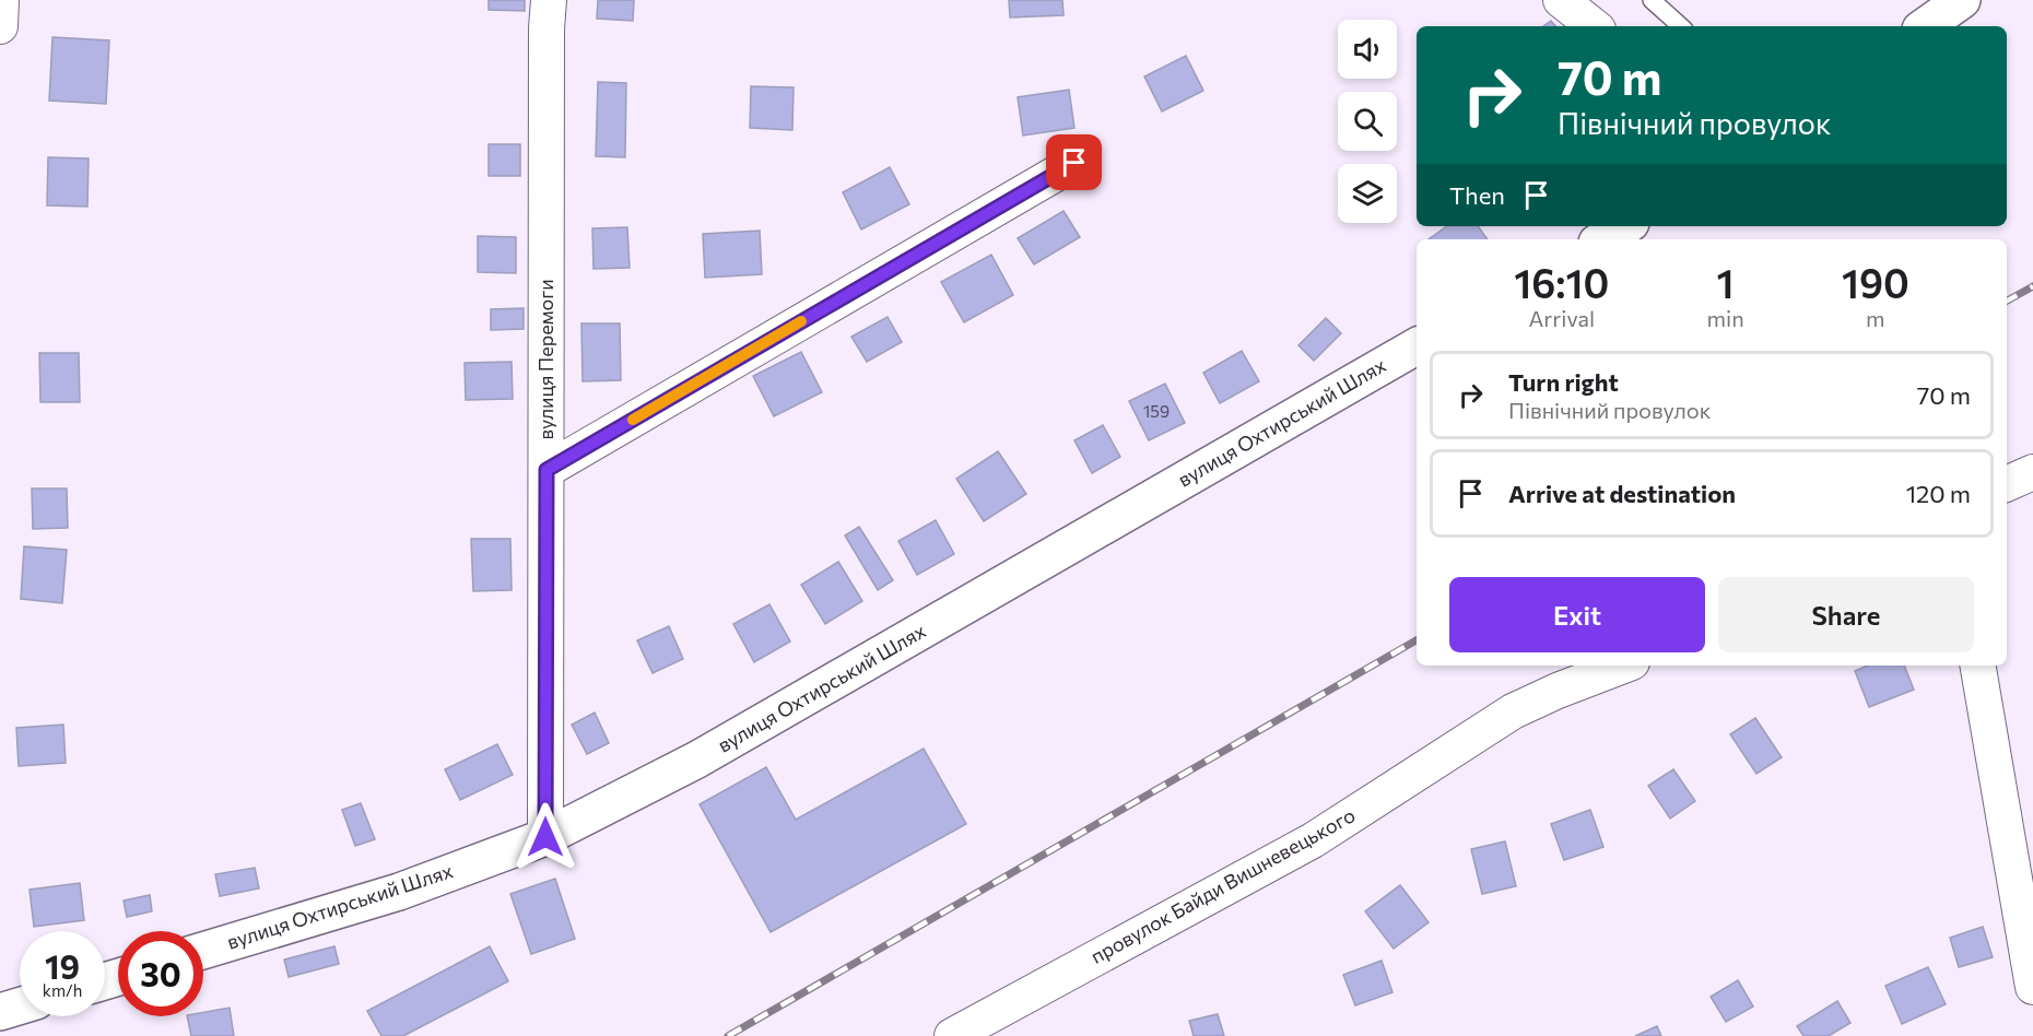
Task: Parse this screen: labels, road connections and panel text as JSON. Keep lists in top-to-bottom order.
{
  "streets": {
    "main road": ["вулиця Охтирський Шлях"],
    "street": ["вулиця Перемоги", "провулок Байди Вишневецького"]
  },
  "crossings": [
    ["вулиця Перемоги", "вулиця Охтирський Шлях"]
  ],
  "house_numbers": ["159"],
  "page": {
    "turn": ["70 m", "Північний провулок"],
    "then": "Then",
    "eta": [
      "16:10",
      "Arrival",
      "1",
      "min",
      "190",
      "m"
    ],
    "list": [
      {
        "name": "Turn right",
        "note": "Північний провулок",
        "value": "70 m"
      },
      {
        "name": "Arrive at destination",
        "value": "120 m"
      }
    ],
    "buttons": ["Exit", "Share"],
    "speed": "19 km/h",
    "limit": "30"
  }
}
